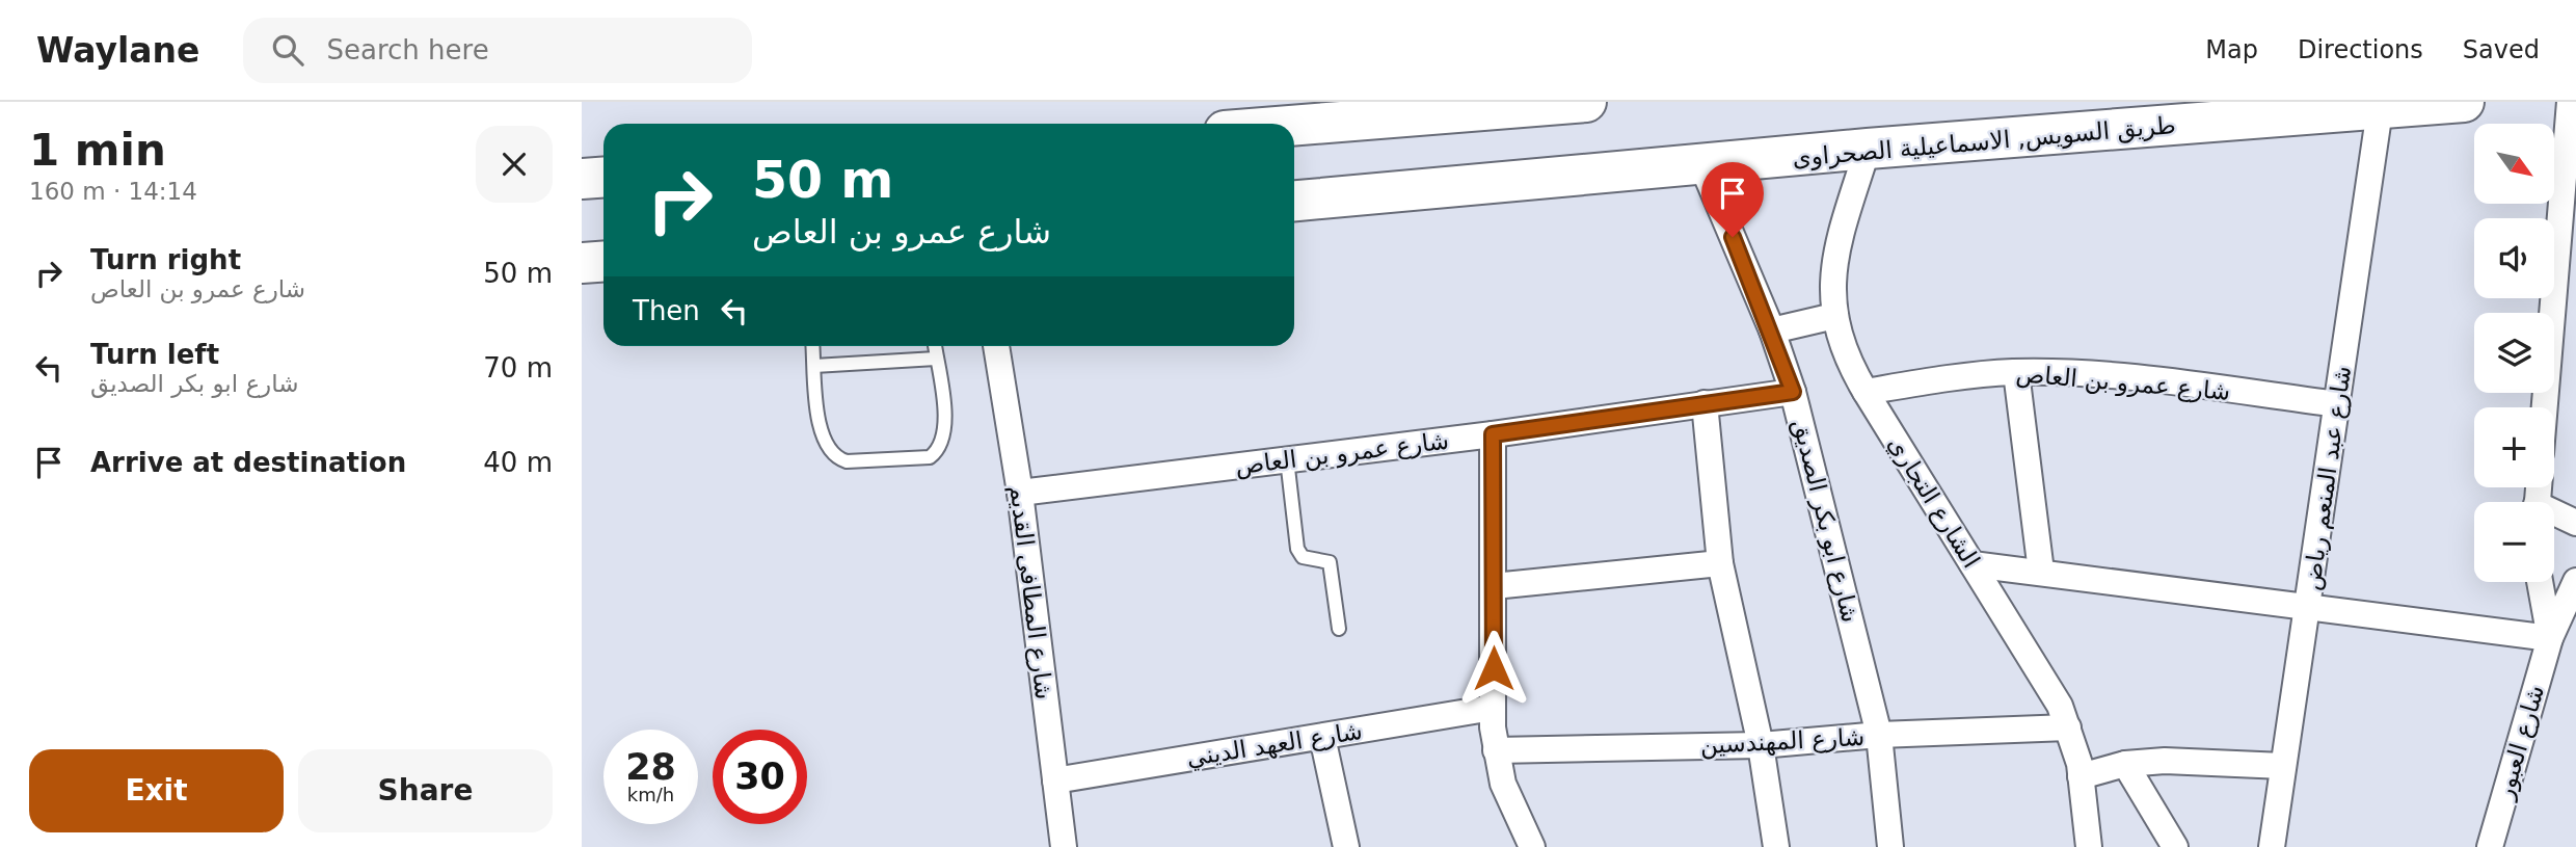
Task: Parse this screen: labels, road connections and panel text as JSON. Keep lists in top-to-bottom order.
{
  "streets": {
    "highway": ["طريق السويس, الاسماعيلية الصحراوى"],
    "street": [
      "شارع عمرو بن العاص",
      "شارع عبد المنعم رياض",
      "الشارع التجاري",
      "شارع ابو بكر الصديق",
      "شارع المطافى القديم",
      "شارع المهندسين",
      "شارع العبور",
      "شارع العهد الديني"
    ]
  },
  "crossings": [
    ["طريق السويس, الاسماعيلية الصحراوى", "شارع عبد المنعم رياض"],
    ["طريق السويس, الاسماعيلية الصحراوى", "الشارع التجاري"],
    ["طريق السويس, الاسماعيلية الصحراوى", "شارع ابو بكر الصديق"],
    ["شارع عمرو بن العاص", "شارع عبد المنعم رياض"],
    ["شارع عمرو بن العاص", "الشارع التجاري"],
    ["شارع عمرو بن العاص", "شارع ابو بكر الصديق"],
    ["شارع عمرو بن العاص", "شارع المطافى القديم"],
    ["الشارع التجاري", "شارع المهندسين"],
    ["شارع ابو بكر الصديق", "شارع المهندسين"],
    ["شارع المطافى القديم", "شارع العهد الديني"]
  ],
  "north": "bottom right",
  "page": {
    "header": "Waylane",
    "search": "Search here",
    "nav": ["Map", "Directions", "Saved"],
    "heading": ["1 min", "160 m · 14:14"],
    "map_buttons": ["+", "−"],
    "turn": ["50 m", "شارع عمرو بن العاص"],
    "list": [
      {
        "name": "Turn right",
        "note": "شارع عمرو بن العاص",
        "value": "50 m"
      },
      {
        "name": "Turn left",
        "note": "شارع ابو بكر الصديق",
        "value": "70 m"
      },
      {
        "name": "Arrive at destination",
        "value": "40 m"
      }
    ],
    "then": "Then",
    "speed": "28 km/h",
    "limit": "30",
    "buttons": ["Exit", "Share"]
  }
}
